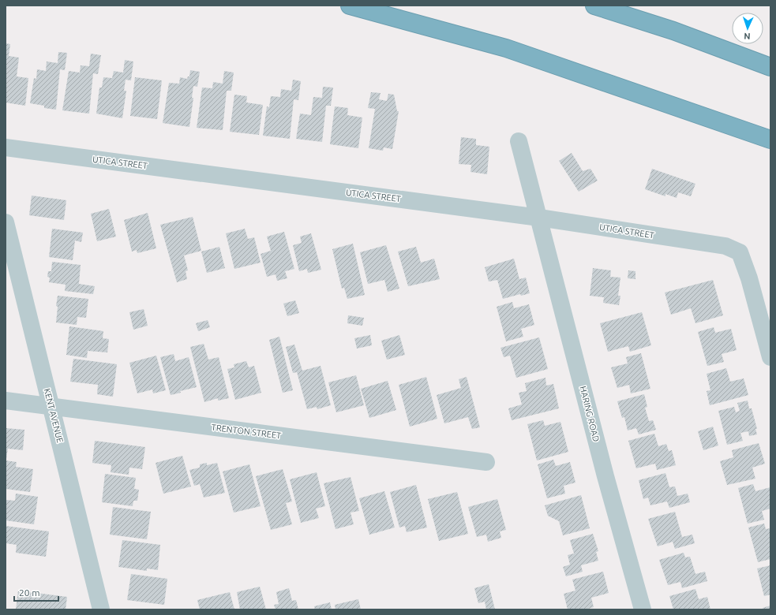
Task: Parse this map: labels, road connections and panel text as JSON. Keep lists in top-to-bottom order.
{
  "streets": {
    "street": [
      "UTICA STREET",
      "HARING ROAD",
      "KENT AVENUE",
      "TRENTON STREET"
    ]
  },
  "crossings": [
    ["UTICA STREET", "HARING ROAD"],
    ["KENT AVENUE", "TRENTON STREET"]
  ],
  "scale_bar": "20 m",
  "north": "bottom"
}
